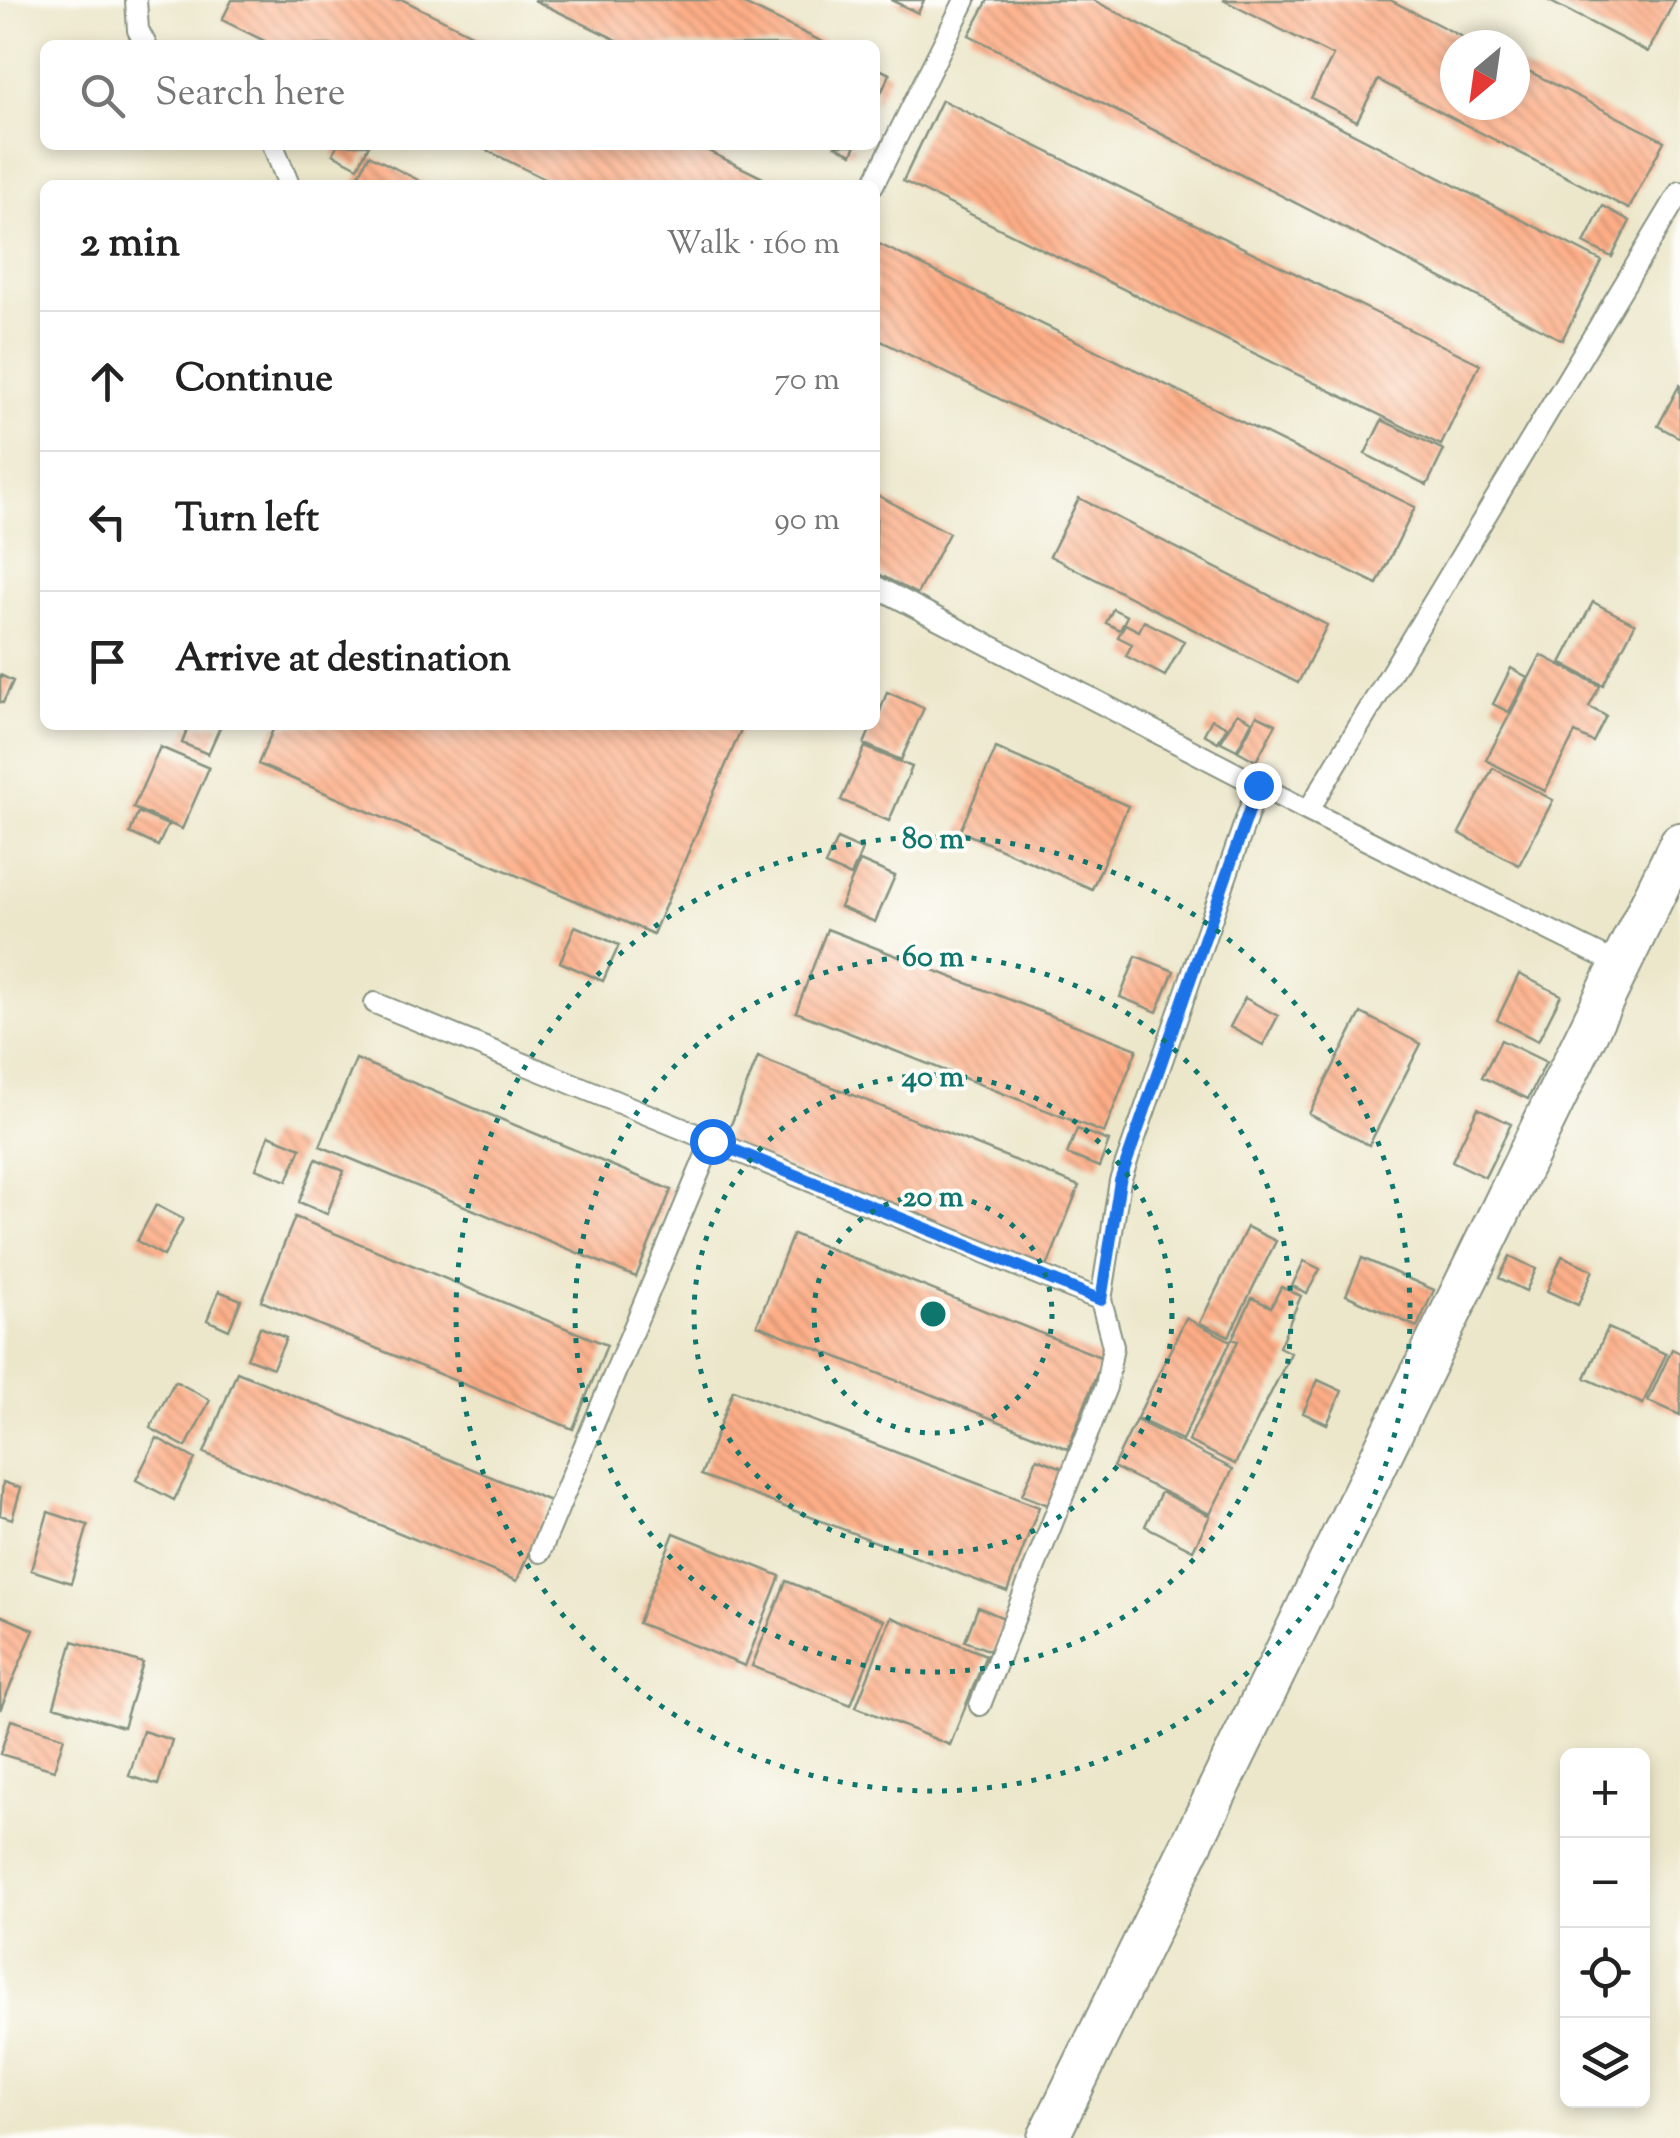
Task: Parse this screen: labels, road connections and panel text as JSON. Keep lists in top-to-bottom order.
{
  "north": "bottom left",
  "page": {
    "search": "Search here",
    "heading": ["2 min", "Walk · 160 m"],
    "list": [
      ["Continue", "70 m"],
      ["Turn left", "90 m"],
      "Arrive at destination"
    ],
    "map_buttons": ["+", "−"]
  },
  "rings": [
    "80 m",
    "60 m",
    "40 m",
    "20 m"
  ]
}
